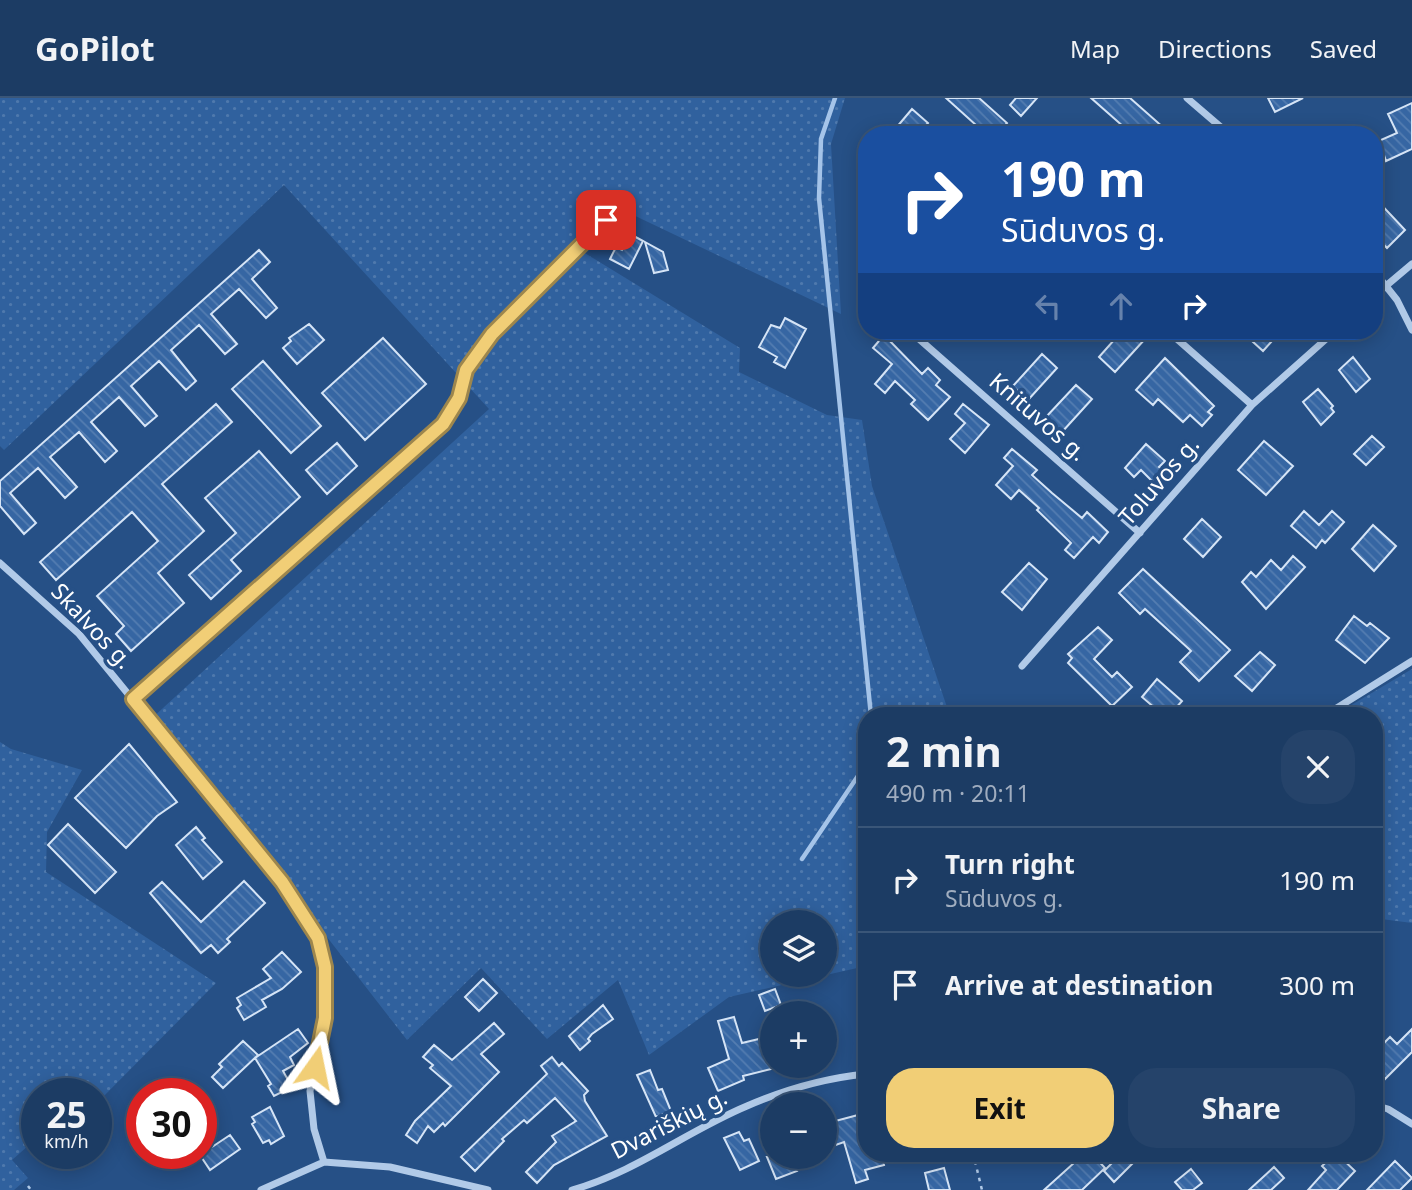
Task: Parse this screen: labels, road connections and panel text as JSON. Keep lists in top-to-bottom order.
{
  "streets": {
    "street": [
      "Knituvos g.",
      "Toluvos g.",
      "Skalvos g.",
      "Dvariškių g."
    ]
  },
  "crossings": [
    ["Knituvos g.", "Toluvos g."]
  ],
  "page": {
    "header": "GoPilot",
    "nav": ["Map", "Directions", "Saved"],
    "turn": ["190 m", "Sūduvos g."],
    "heading": ["2 min", "490 m · 20:11"],
    "list": [
      {
        "name": "Turn right",
        "note": "Sūduvos g.",
        "value": "190 m"
      },
      {
        "name": "Arrive at destination",
        "value": "300 m"
      }
    ],
    "map_buttons": ["+", "−"],
    "buttons": ["Exit", "Share"],
    "speed": "25 km/h",
    "limit": "30"
  }
}
